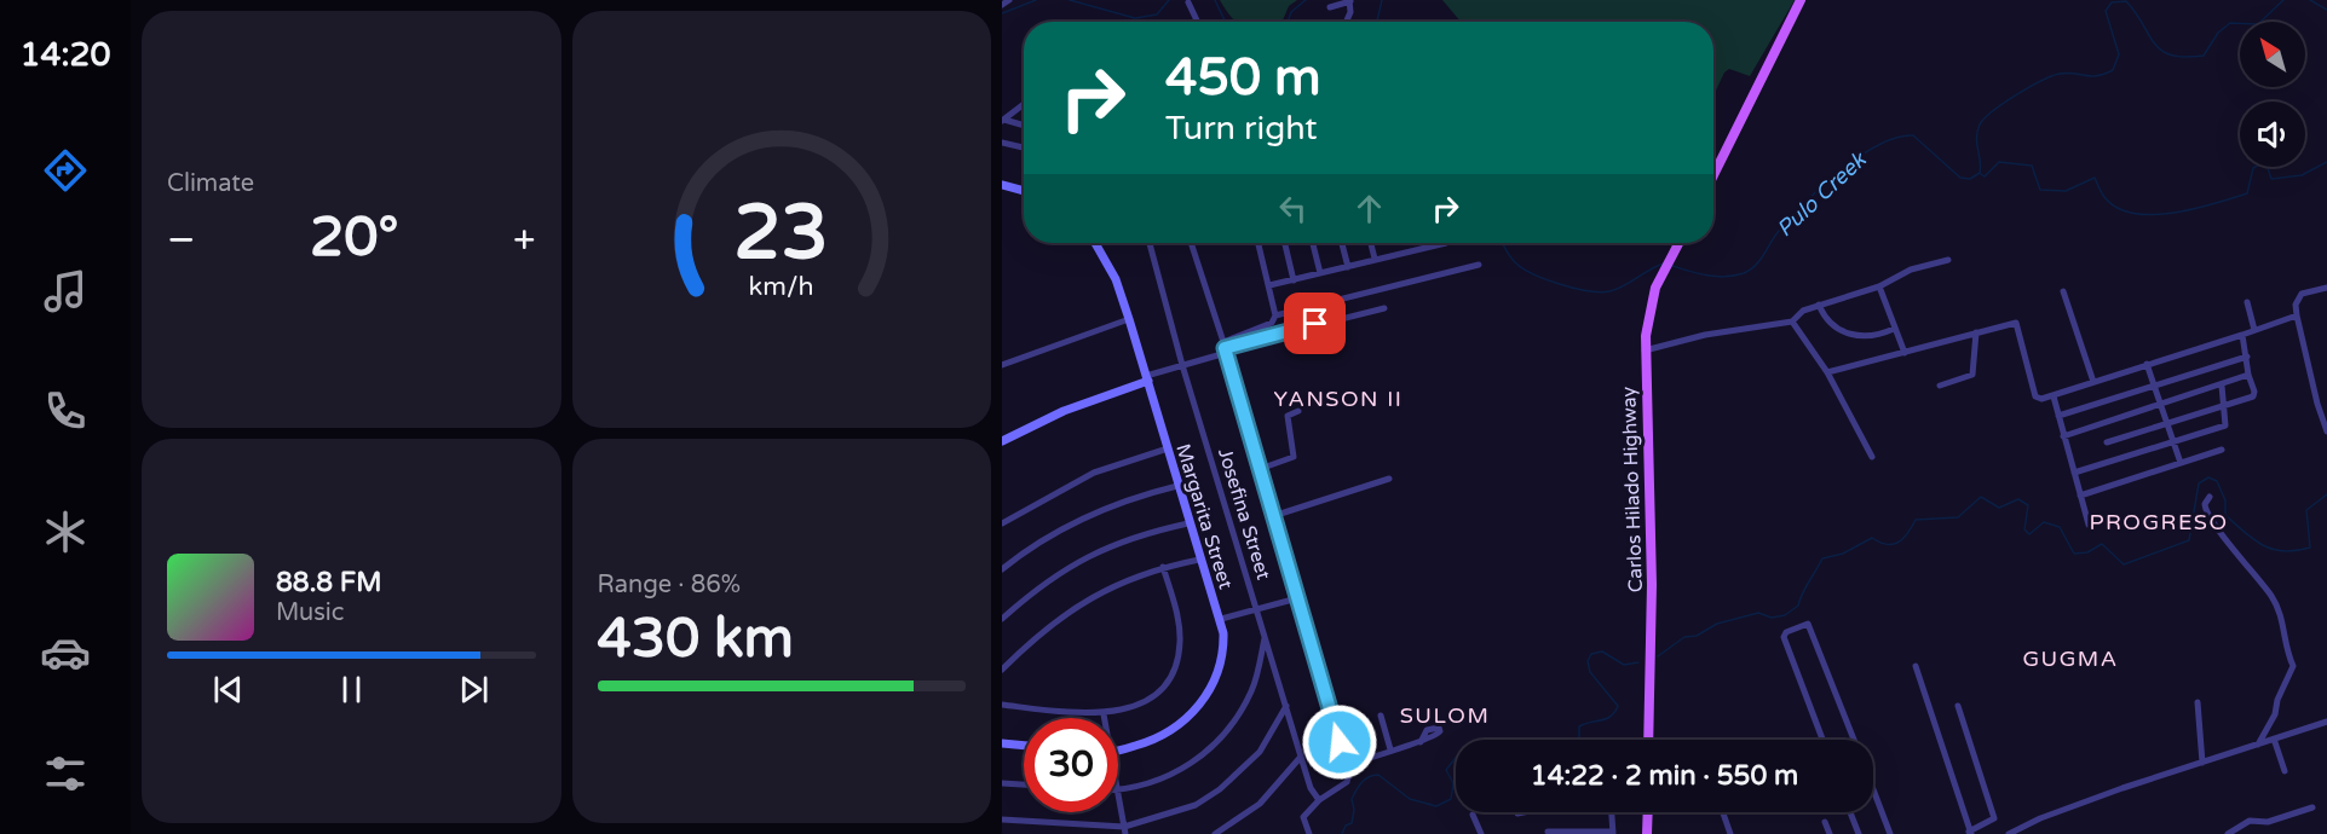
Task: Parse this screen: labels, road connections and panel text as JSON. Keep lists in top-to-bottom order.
{
  "streets": {
    "main road": ["Carlos Hilado Highway"],
    "street": ["Josefina Street", "Margarita Street"]
  },
  "districts": [
    "YANSON II",
    "PROGRESO",
    "GUGMA",
    "SULOM"
  ],
  "water": ["Pulo Creek"],
  "north": "top left",
  "page": {
    "tabs": "14:20",
    "tile": [
      "Climate",
      ["Range · 86%", "430 km"]
    ],
    "turn": ["450 m", "Turn right"],
    "heat": ["−", "20°", "+"],
    "song": ["88.8 FM", "Music"],
    "limit": "30",
    "trip": "14:22 · 2 min · 550 m",
    "gauge": ["23", "km/h"]
  }
}
